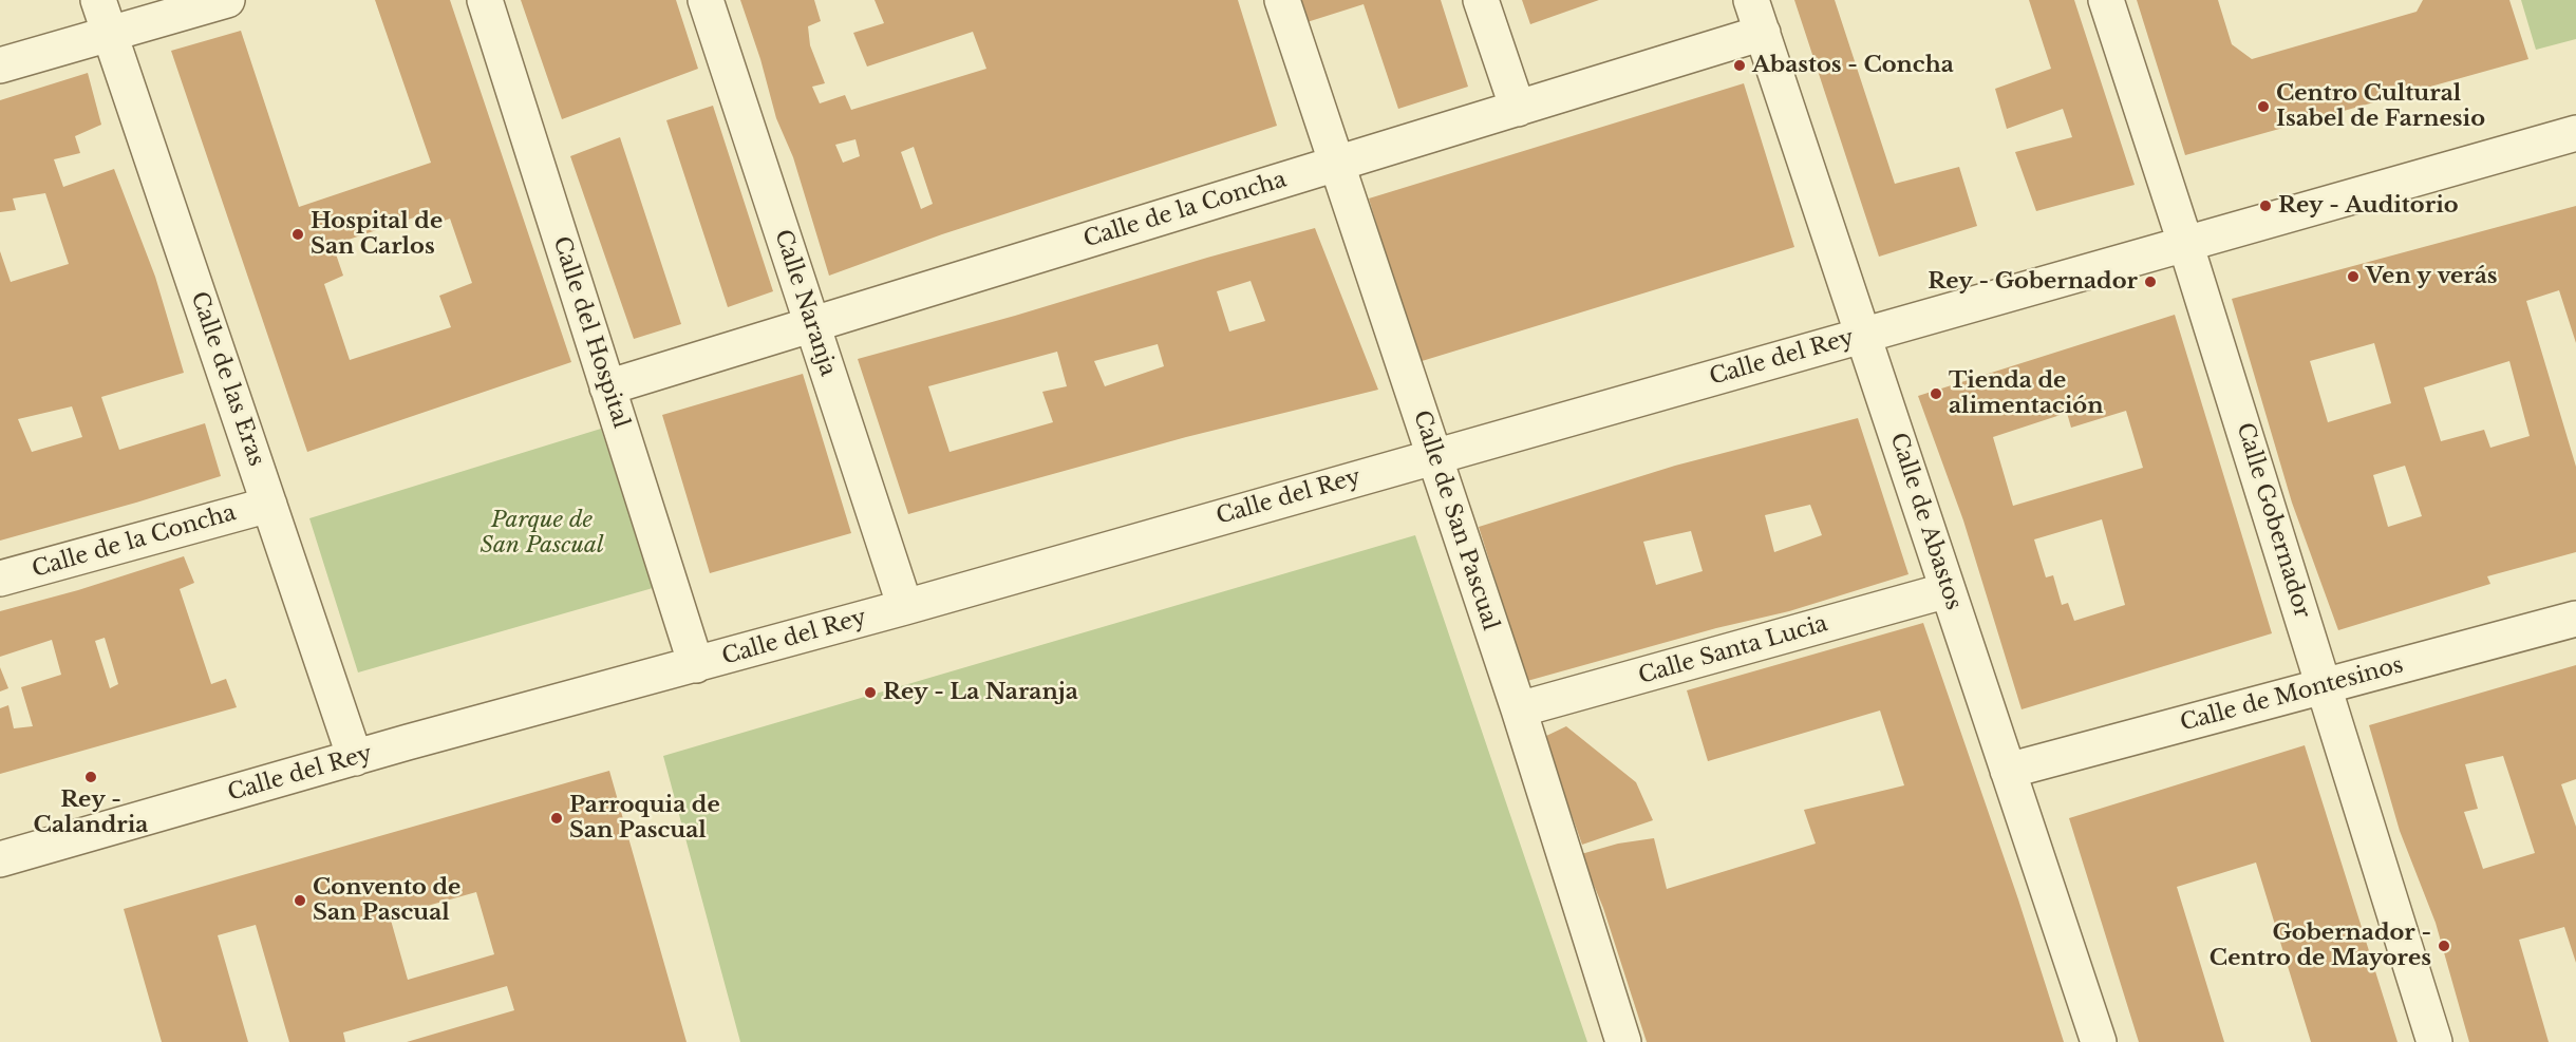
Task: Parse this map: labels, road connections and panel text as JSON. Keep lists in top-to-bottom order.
{
  "streets": {
    "street": [
      "Calle de la Concha",
      "Calle Naranja",
      "Calle del Hospital",
      "Calle del Rey",
      "Calle de las Eras",
      "Calle de San Pascual",
      "Calle Gobernador",
      "Calle de Abastos",
      "Calle Santa Lucia",
      "Calle de Montesinos"
    ]
  },
  "crossings": [
    ["Calle de la Concha", "Calle Naranja"],
    ["Calle de la Concha", "Calle del Hospital"],
    ["Calle de la Concha", "Calle de las Eras"],
    ["Calle de la Concha", "Calle de San Pascual"],
    ["Calle de la Concha", "Calle de Abastos"],
    ["Calle Naranja", "Calle del Rey"],
    ["Calle del Hospital", "Calle del Rey"],
    ["Calle del Rey", "Calle de las Eras"],
    ["Calle del Rey", "Calle de San Pascual"],
    ["Calle del Rey", "Calle Gobernador"],
    ["Calle del Rey", "Calle de Abastos"],
    ["Calle de San Pascual", "Calle Santa Lucia"],
    ["Calle Gobernador", "Calle de Montesinos"],
    ["Calle de Abastos", "Calle Santa Lucia"],
    ["Calle de Abastos", "Calle de Montesinos"]
  ],
  "parks": ["Parque de San Pascual"],
  "places": [
    "Abastos - Concha",
    "Centro Cultural Isabel de Farnesio",
    "Rey - Auditorio",
    "Hospital de San Carlos",
    "Ven y verás",
    "Rey - Gobernador",
    "Tienda de alimentación",
    "Rey - La Naranja",
    "Rey - Calandria",
    "Parroquia de San Pascual",
    "Convento de San Pascual",
    "Gobernador - Centro de Mayores"
  ]
}
